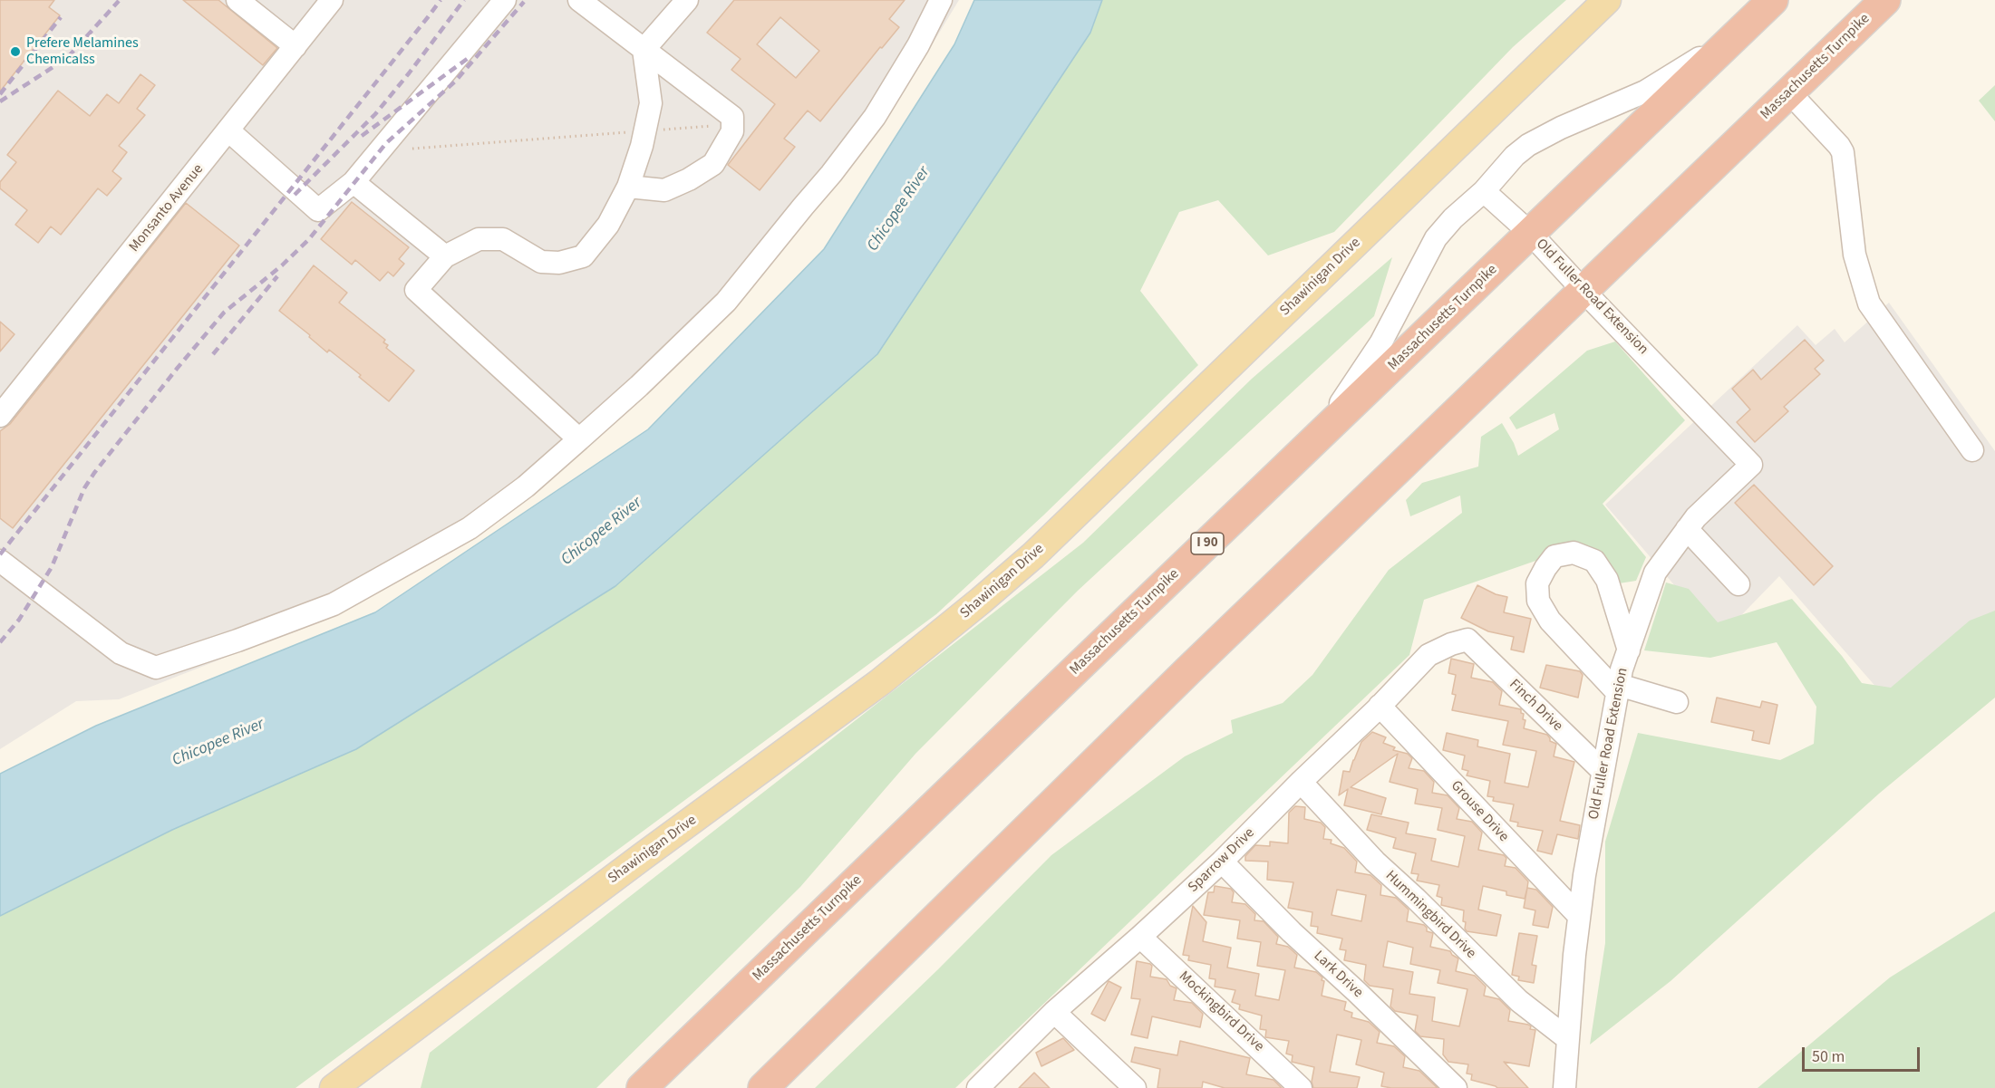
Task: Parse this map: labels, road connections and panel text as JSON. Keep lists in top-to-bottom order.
{
  "streets": {
    "highway": ["Massachusetts Turnpike", "I 90"],
    "main road": ["Shawinigan Drive"],
    "street": [
      "Monsanto Avenue",
      "Old Fuller Road Extension",
      "Finch Drive",
      "Grouse Drive",
      "Sparrow Drive",
      "Hummingbird Drive",
      "Lark Drive",
      "Mockingbird Drive"
    ]
  },
  "crossings": [
    ["Massachusetts Turnpike", "Old Fuller Road Extension"],
    ["Old Fuller Road Extension", "Finch Drive"],
    ["Old Fuller Road Extension", "Grouse Drive"],
    ["Old Fuller Road Extension", "Hummingbird Drive"],
    ["Finch Drive", "Sparrow Drive"],
    ["Grouse Drive", "Sparrow Drive"],
    ["Sparrow Drive", "Hummingbird Drive"],
    ["Sparrow Drive", "Lark Drive"],
    ["Sparrow Drive", "Mockingbird Drive"]
  ],
  "water": ["Chicopee River"],
  "places": ["Prefere Melamines Chemicalss"],
  "scale_bar": "50 m"
}
